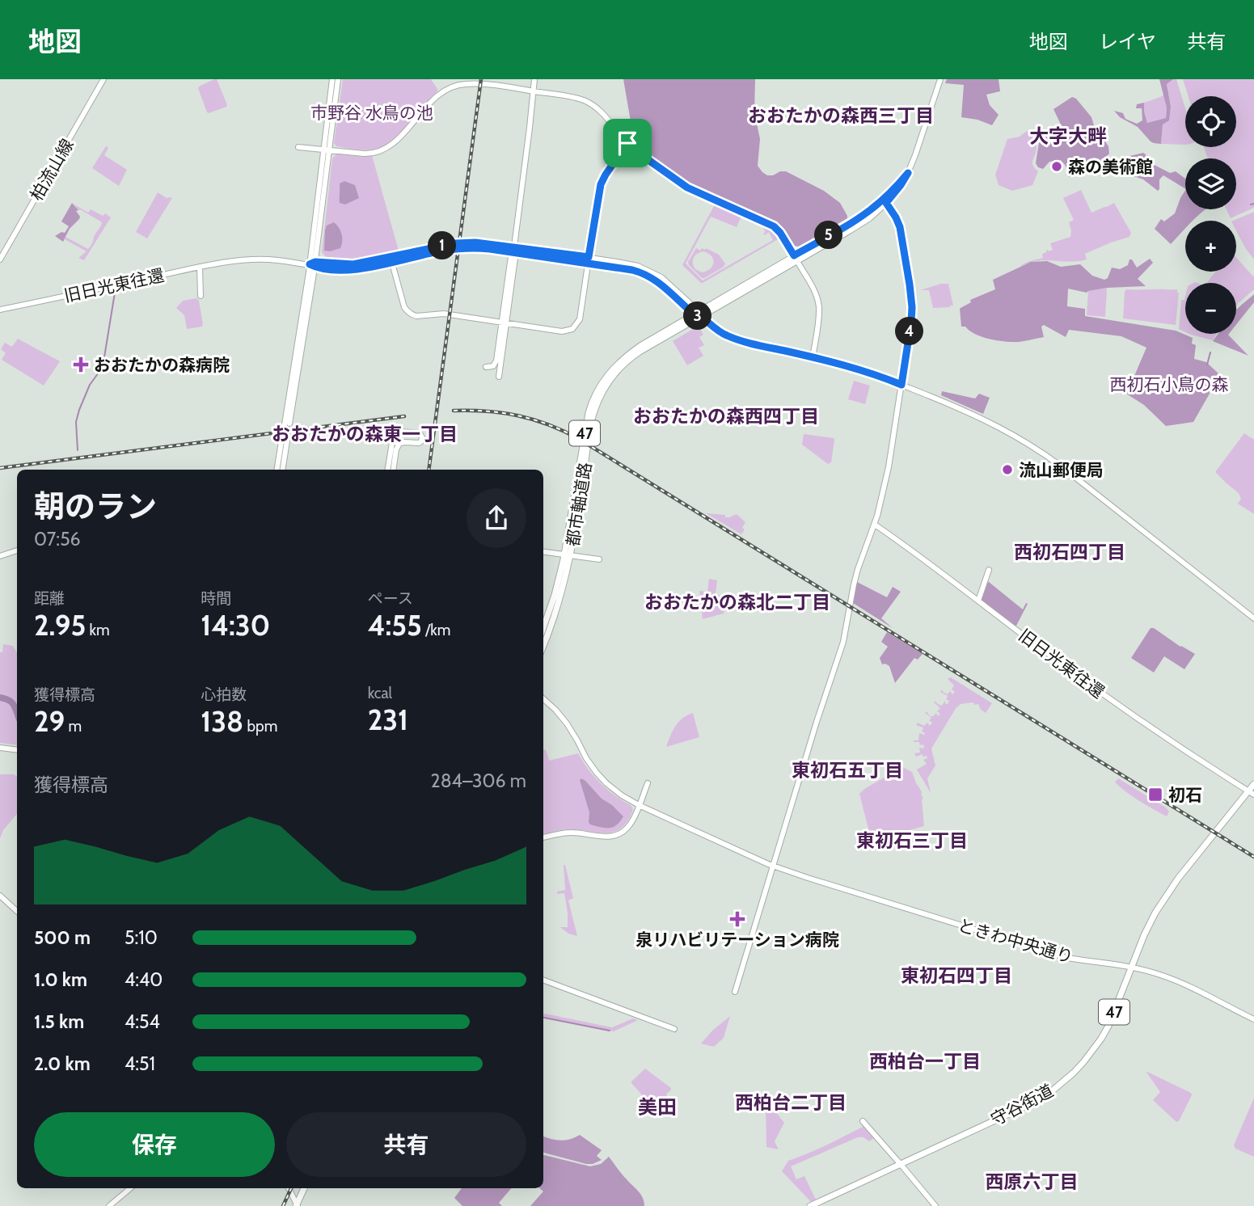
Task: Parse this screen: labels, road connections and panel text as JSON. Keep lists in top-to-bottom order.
{
  "streets": {
    "main road": ["47", "都市軸道路", "守谷街道"],
    "street": ["柏流山線", "旧日光東往還", "ときわ中央通り"]
  },
  "crossings": [
    ["旧日光東往還", "都市軸道路"],
    ["旧日光東往還", "守谷街道"],
    ["ときわ中央通り", "守谷街道"]
  ],
  "districts": [
    "おおたかの森西三丁目",
    "大字大畔",
    "おおたかの森西四丁目",
    "おおたかの森東一丁目",
    "西初石四丁目",
    "おおたかの森北二丁目",
    "東初石五丁目",
    "東初石三丁目",
    "東初石四丁目",
    "西柏台一丁目",
    "西柏台二丁目",
    "美田",
    "西原六丁目"
  ],
  "parks": ["市野谷 水鳥の池", "西初石小鳥の森"],
  "places": {
    "other": ["森の美術館", "流山郵便局"],
    "health": ["おおたかの森病院", "泉リハビリテーション病院"],
    "transit": ["初石"]
  },
  "page": {
    "header": "地図",
    "nav": ["地図", "レイヤ", "共有"],
    "map_buttons": ["+", "−"],
    "pins": [
      "5",
      "1",
      "3",
      "4"
    ],
    "heading": ["朝のラン", "07:56"],
    "stats": [
      ["距離", "2.95 km"],
      ["時間", "14:30"],
      ["ペース", "4:55 /km"],
      ["獲得標高", "29 m"],
      ["心拍数", "138 bpm"],
      ["kcal", "231"]
    ],
    "chart": ["獲得標高", "284–306 m"],
    "list": [
      {
        "name": "500 m",
        "note": "5:10"
      },
      {
        "name": "1.0 km",
        "note": "4:40"
      },
      {
        "name": "1.5 km",
        "note": "4:54"
      },
      {
        "name": "2.0 km",
        "note": "4:51"
      }
    ],
    "buttons": ["保存", "共有"]
  }
}
